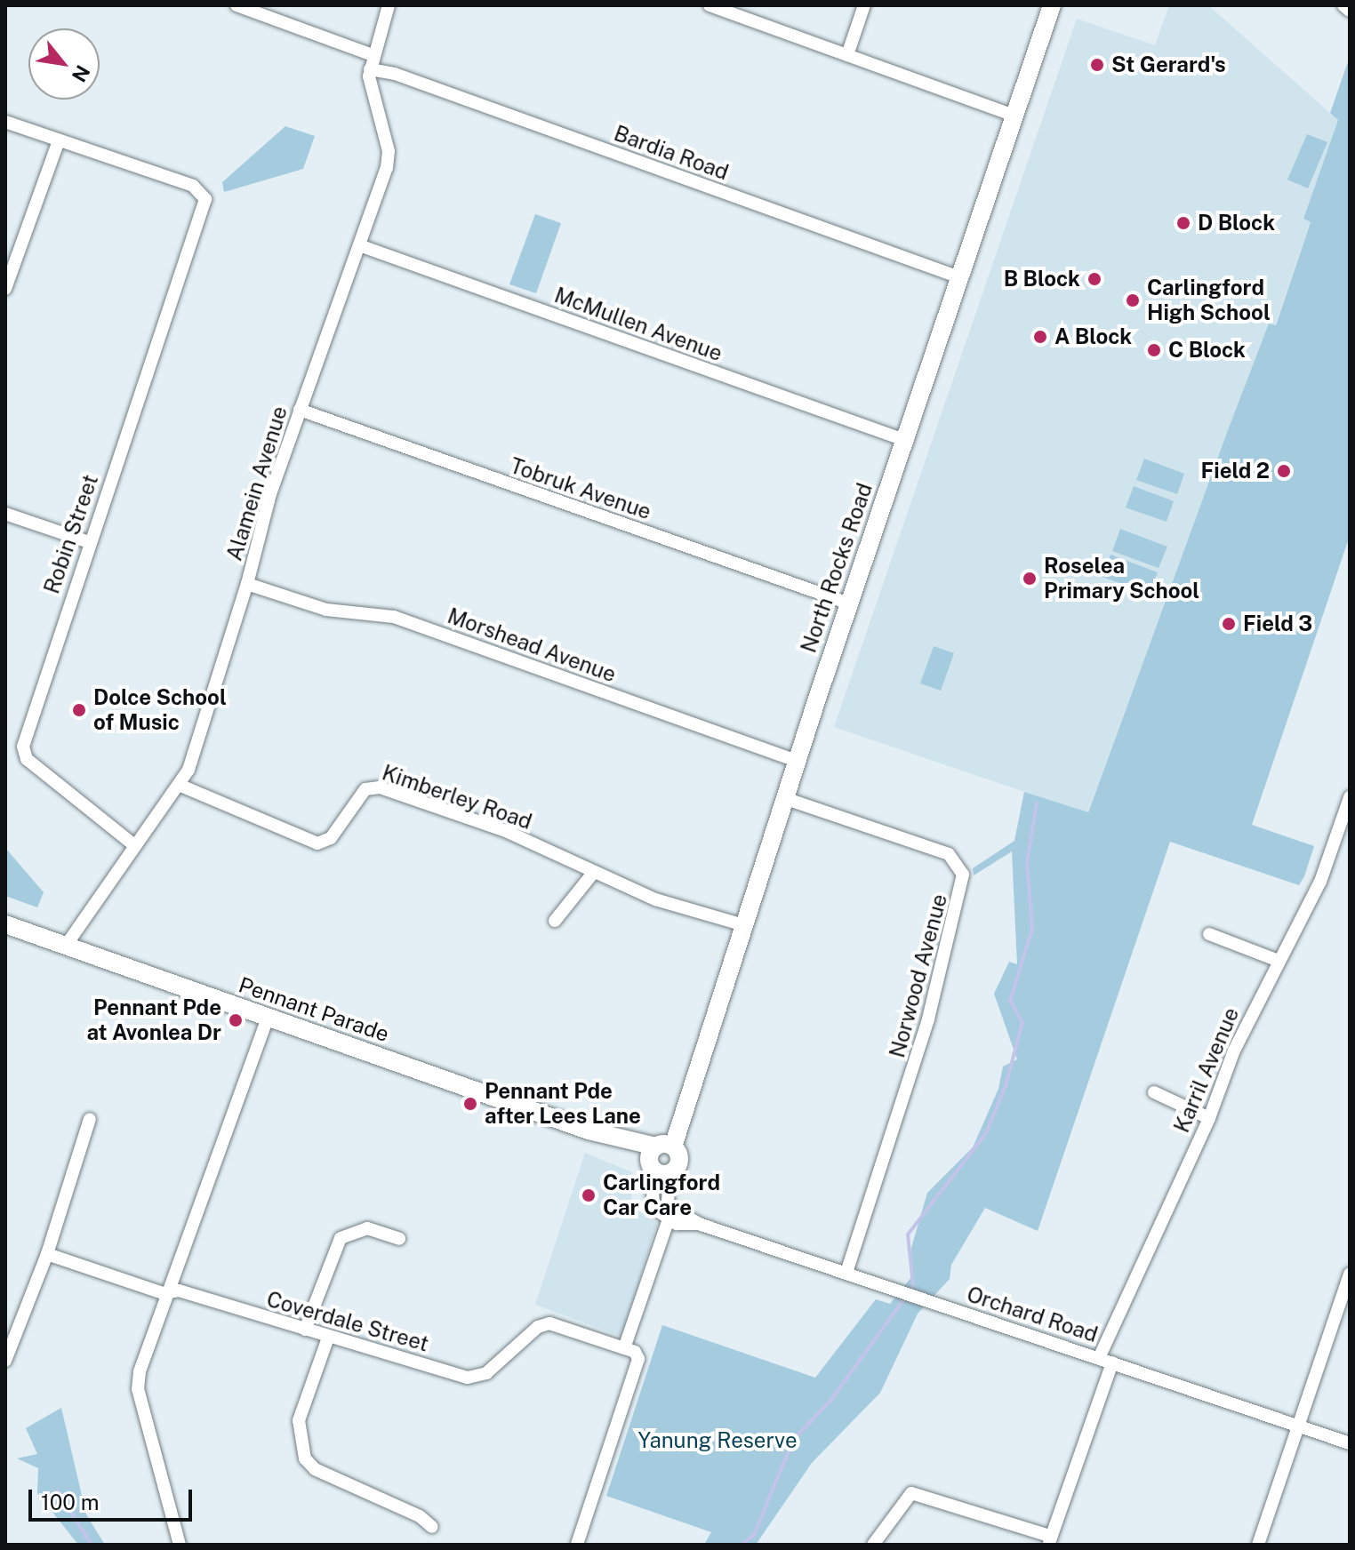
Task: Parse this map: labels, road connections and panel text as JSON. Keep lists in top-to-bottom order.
{
  "streets": {
    "street": [
      "Bardia Road",
      "McMullen Avenue",
      "Alamein Avenue",
      "Tobruk Avenue",
      "Robin Street",
      "North Rocks Road",
      "Morshead Avenue",
      "Kimberley Road",
      "Norwood Avenue",
      "Pennant Parade",
      "Karril Avenue",
      "Orchard Road",
      "Coverdale Street"
    ]
  },
  "crossings": [
    ["Bardia Road", "Alamein Avenue"],
    ["Bardia Road", "North Rocks Road"],
    ["McMullen Avenue", "Alamein Avenue"],
    ["McMullen Avenue", "North Rocks Road"],
    ["Alamein Avenue", "Tobruk Avenue"],
    ["Alamein Avenue", "Robin Street"],
    ["Alamein Avenue", "Morshead Avenue"],
    ["Alamein Avenue", "Kimberley Road"],
    ["Alamein Avenue", "Pennant Parade"],
    ["Tobruk Avenue", "North Rocks Road"],
    ["North Rocks Road", "Morshead Avenue"],
    ["North Rocks Road", "Kimberley Road"],
    ["North Rocks Road", "Norwood Avenue"],
    ["North Rocks Road", "Pennant Parade"],
    ["North Rocks Road", "Orchard Road"],
    ["North Rocks Road", "Coverdale Street"],
    ["Norwood Avenue", "Orchard Road"],
    ["Karril Avenue", "Orchard Road"]
  ],
  "parks": ["Yanung Reserve"],
  "places": [
    "St Gerard's",
    "D Block",
    "B Block",
    "Carlingford High School",
    "A Block",
    "C Block",
    "Field 2",
    "Roselea Primary School",
    "Field 3",
    "Dolce School of Music",
    "Pennant Pde at Avonlea Dr",
    "Pennant Pde after Lees Lane",
    "Carlingford Car Care"
  ],
  "scale_bar": "100 m",
  "north": "bottom right"
}
